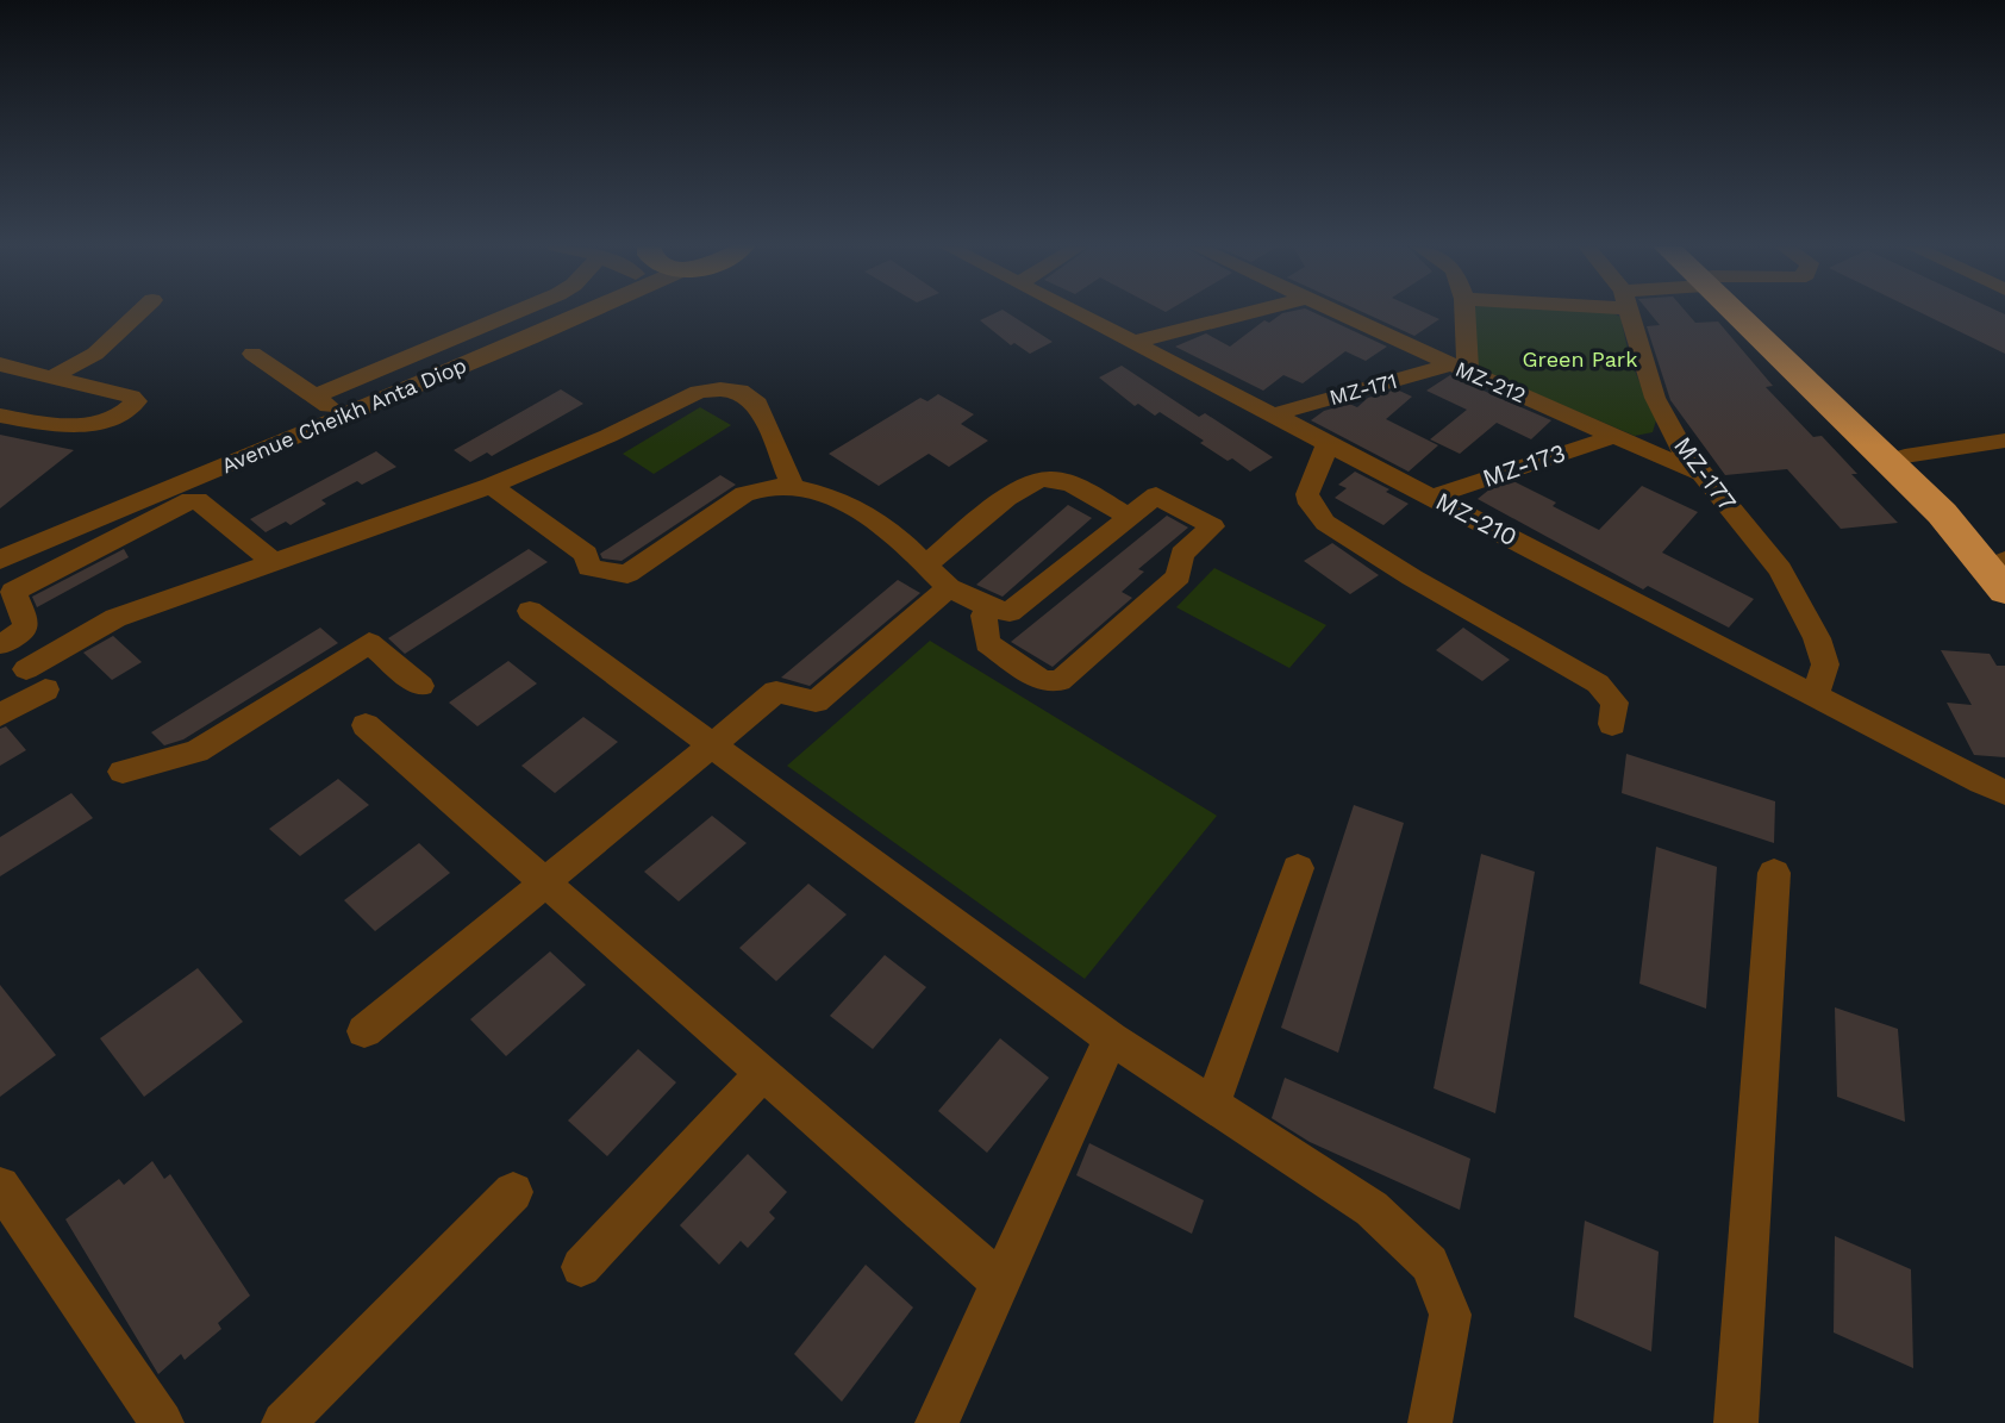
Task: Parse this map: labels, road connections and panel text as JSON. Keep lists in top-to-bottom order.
{
  "streets": {
    "street": [
      "MZ-212",
      "MZ-171",
      "Avenue Cheikh Anta Diop",
      "MZ-173",
      "MZ-177",
      "MZ-210"
    ]
  },
  "crossings": [
    ["MZ-212", "MZ-171"],
    ["MZ-212", "MZ-173"],
    ["MZ-212", "MZ-177"],
    ["MZ-171", "MZ-210"],
    ["MZ-173", "MZ-210"],
    ["MZ-177", "MZ-210"]
  ],
  "parks": ["Green Park"]
}
